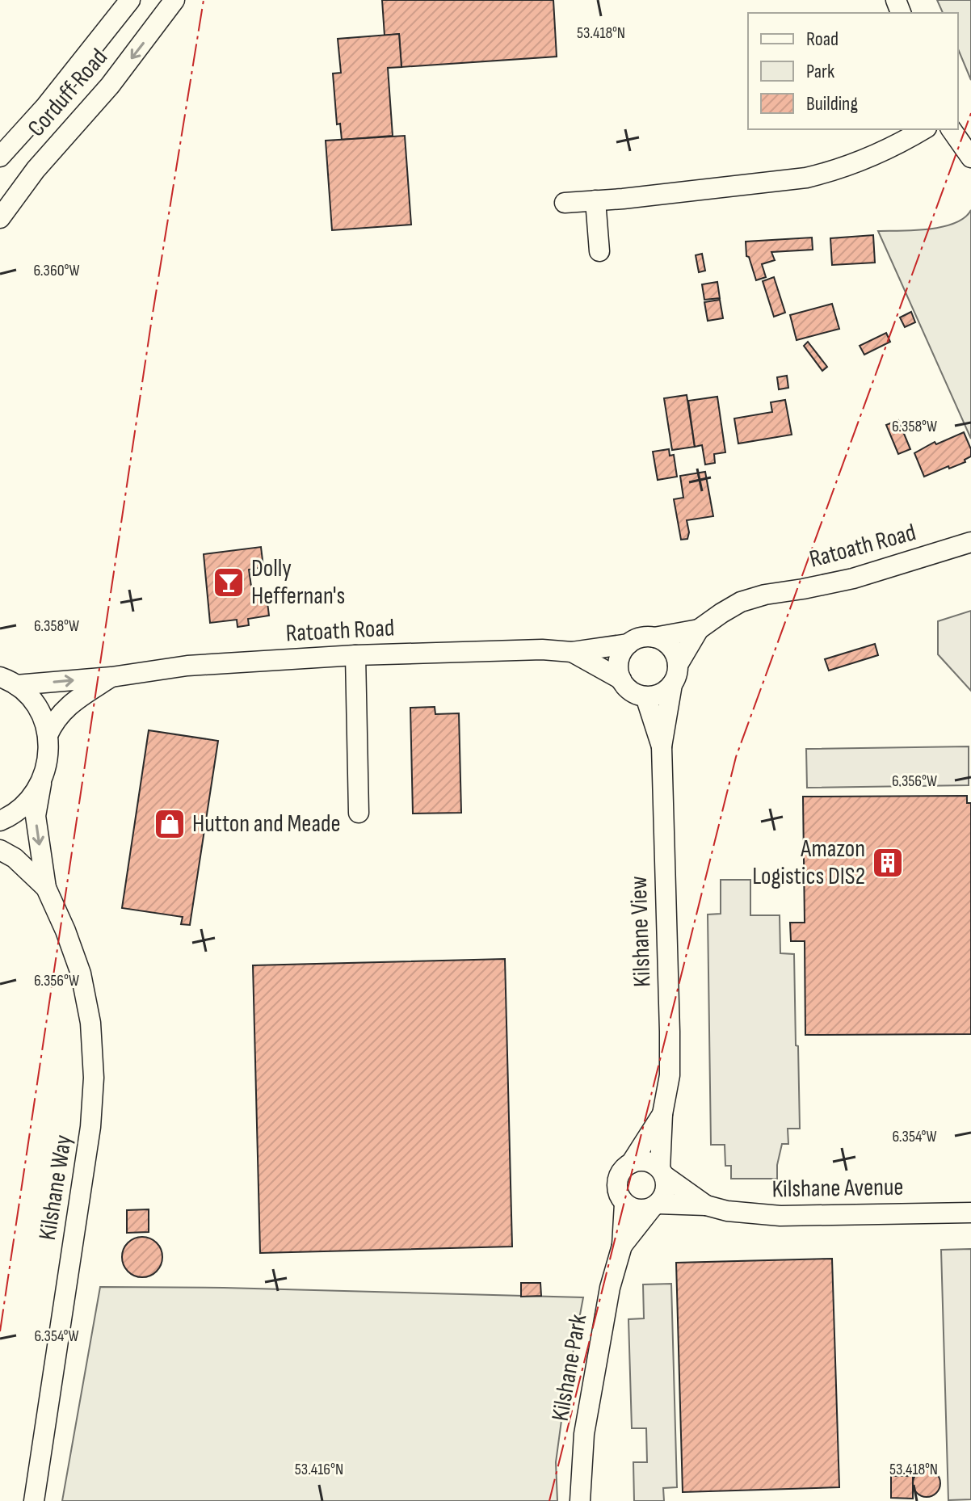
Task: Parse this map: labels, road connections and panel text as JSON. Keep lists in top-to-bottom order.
{
  "streets": {
    "street": [
      "Corduff Road",
      "Ratoath Road",
      "Kilshane View",
      "Kilshane Way",
      "Kilshane Avenue",
      "Kilshane Park"
    ]
  },
  "crossings": [
    ["Ratoath Road", "Kilshane View"],
    ["Ratoath Road", "Kilshane Way"],
    ["Kilshane View", "Kilshane Avenue"],
    ["Kilshane View", "Kilshane Park"],
    ["Kilshane Avenue", "Kilshane Park"]
  ],
  "places": {
    "bar": ["Dolly Heffernan's"],
    "shop": ["Hutton and Meade"],
    "building": ["Amazon Logistics DIS2"]
  },
  "legend": ["Road", "Park", "Building"],
  "coordinates": [
    "53.418°N",
    "6.360°W",
    "6.358°W",
    "6.356°W",
    "6.354°W",
    "53.416°N"
  ]
}
